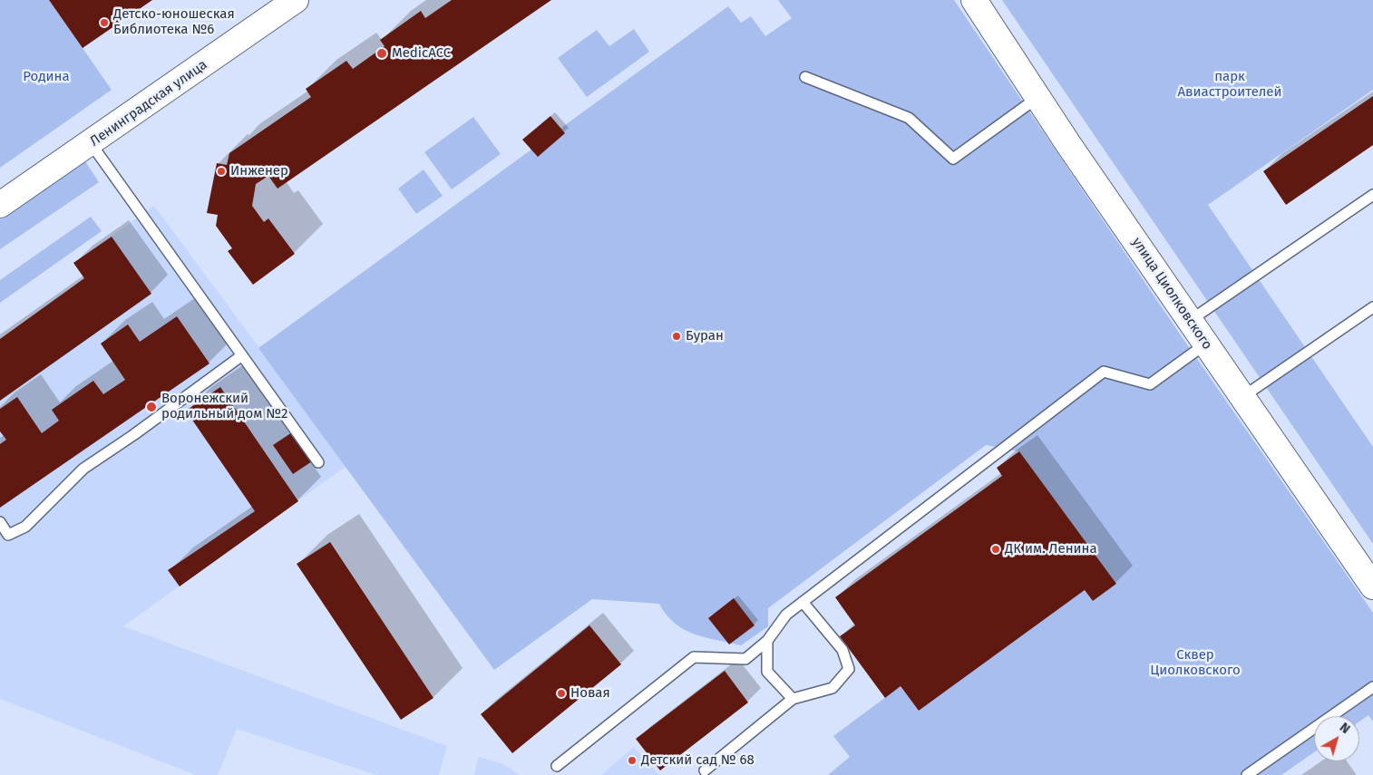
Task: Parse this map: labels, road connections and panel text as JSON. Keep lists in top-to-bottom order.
{
  "streets": {
    "street": ["Ленинградская улица", "улица Циолковского"]
  },
  "parks": ["Родина", "парк Авиастроителей", "Сквер Циолковского"],
  "places": [
    "Детско-юношеская Библиотека №6",
    "MedicACC",
    "Инженер",
    "Буран",
    "Воронежский родильный дом №2",
    "ДК им. Ленина",
    "Новая",
    "Детский сад № 68"
  ],
  "north": "top right"
}
